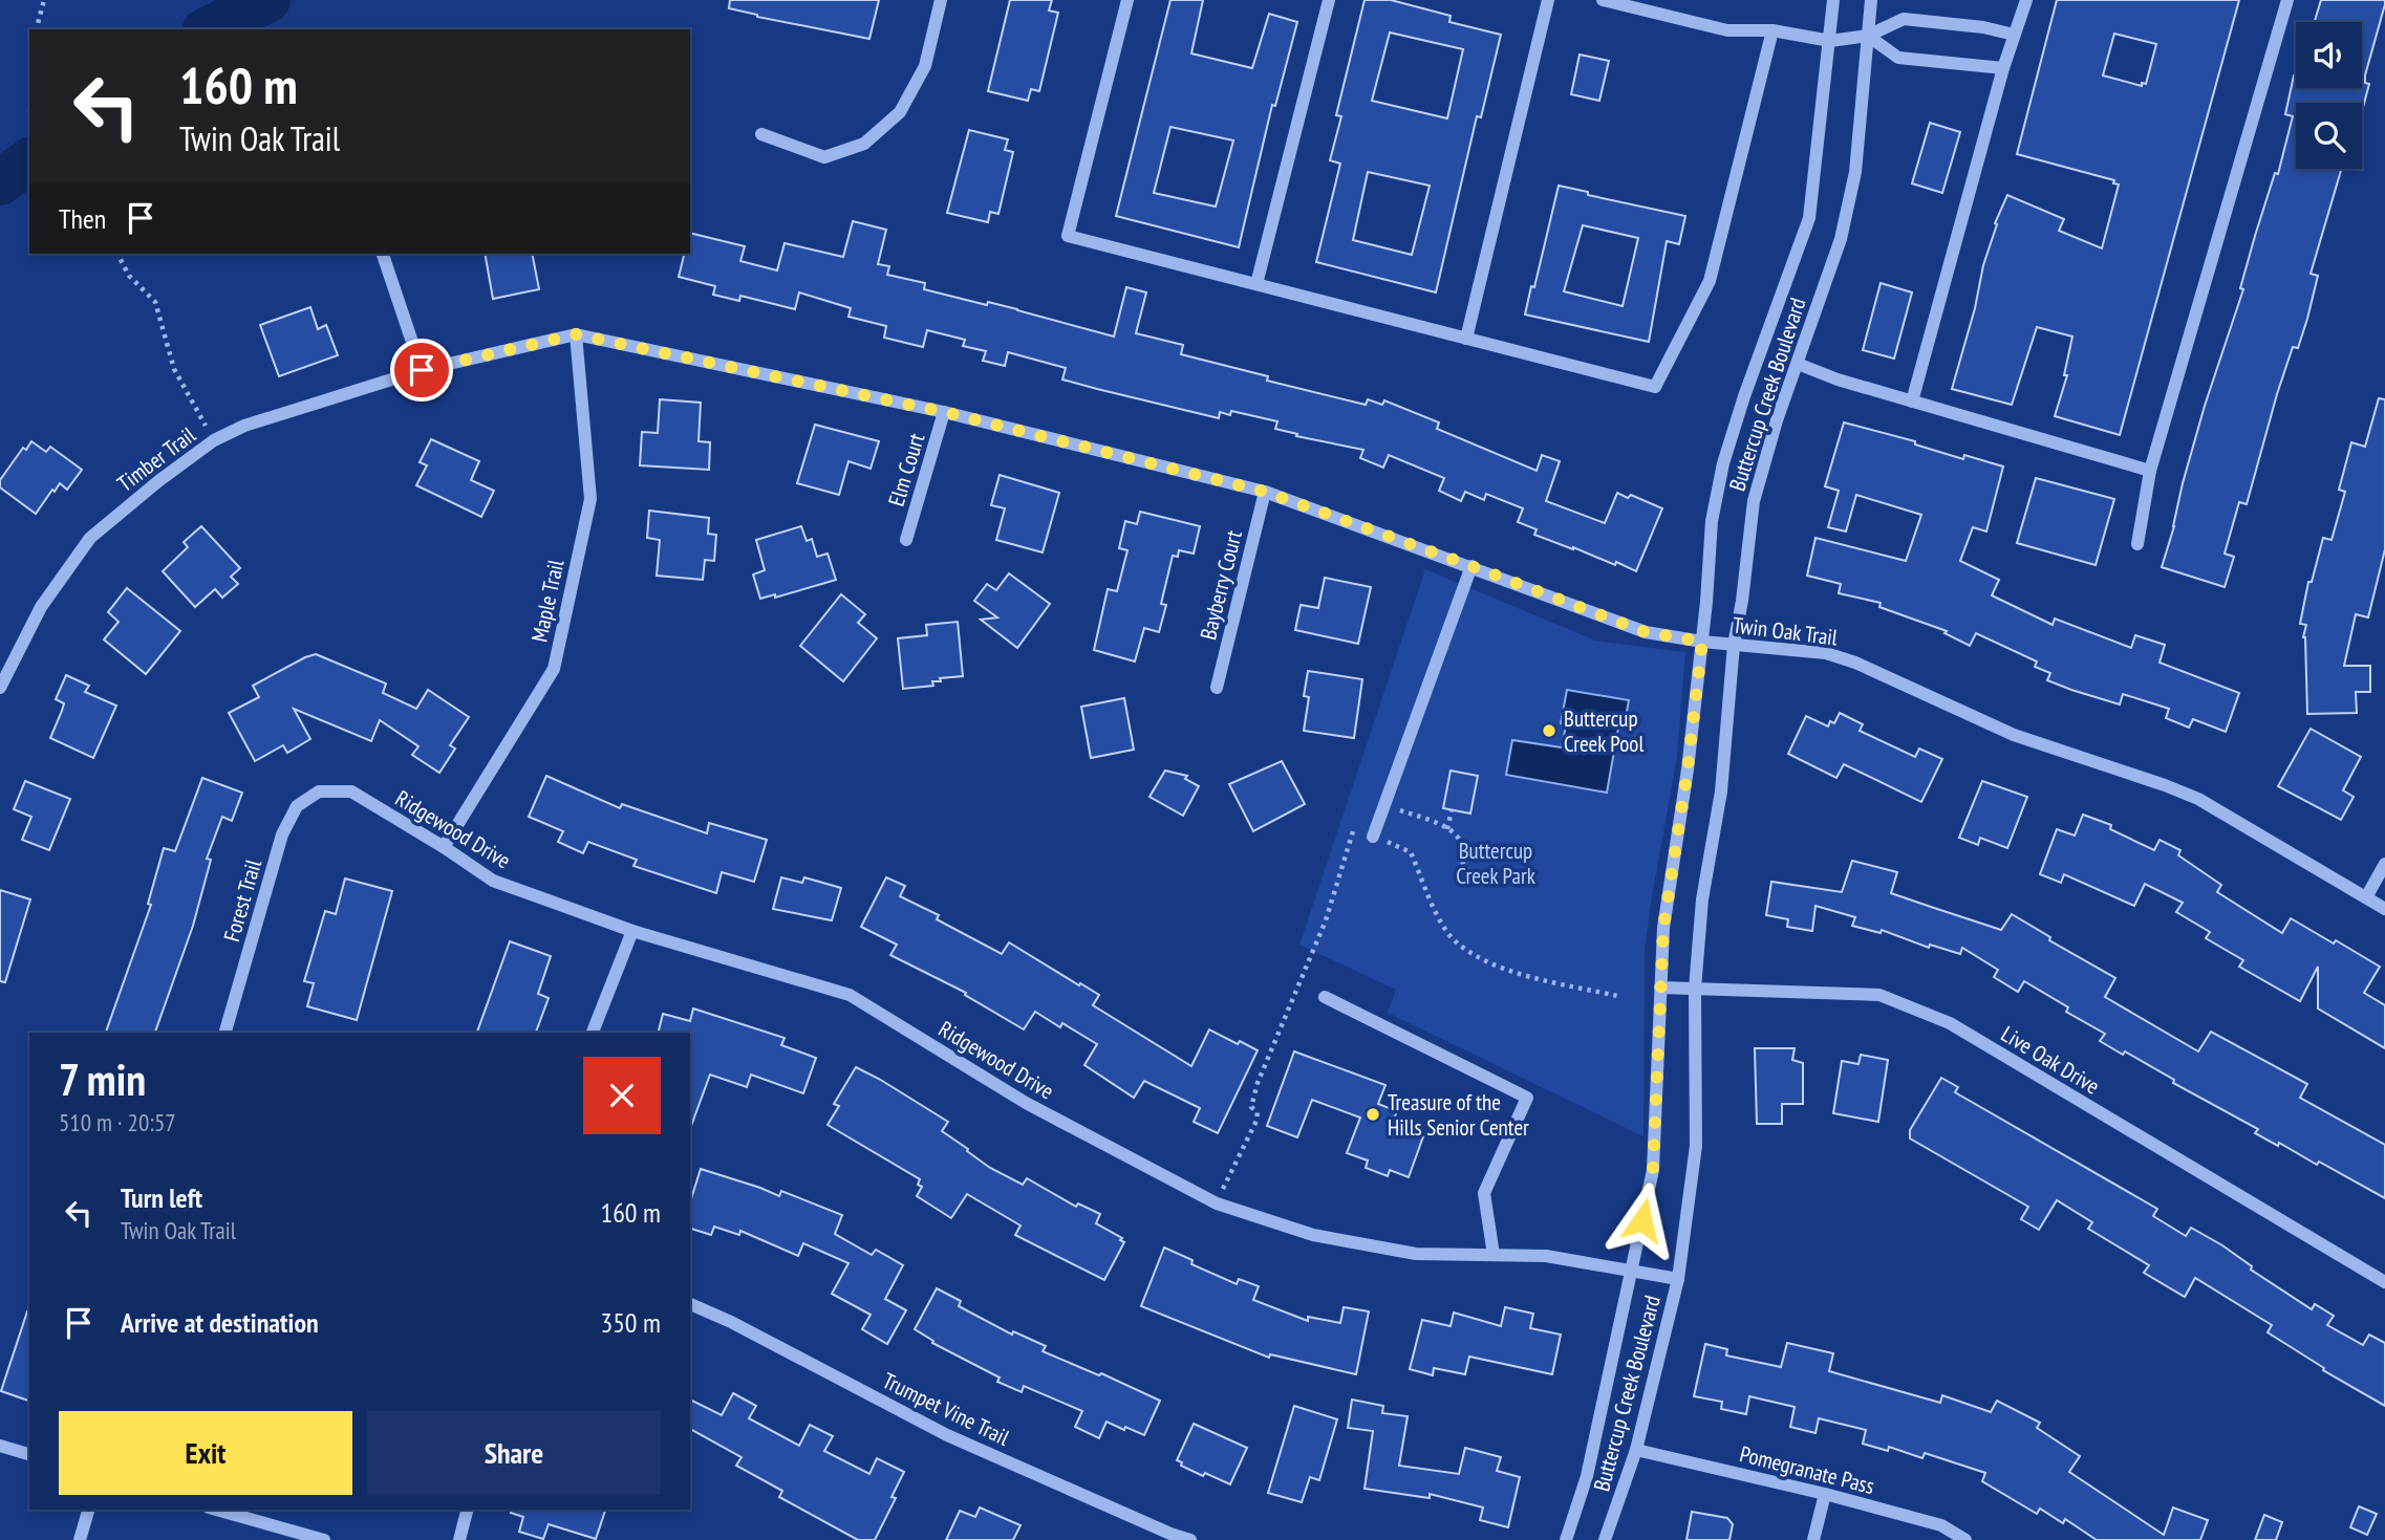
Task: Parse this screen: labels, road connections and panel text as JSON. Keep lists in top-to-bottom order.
{
  "streets": {
    "street": [
      "Buttercup Creek Boulevard",
      "Timber Trail",
      "Elm Court",
      "Bayberry Court",
      "Maple Trail",
      "Twin Oak Trail",
      "Ridgewood Drive",
      "Forest Trail",
      "Live Oak Drive",
      "Trumpet Vine Trail",
      "Pomegranate Pass"
    ]
  },
  "crossings": [
    ["Buttercup Creek Boulevard", "Twin Oak Trail"],
    ["Buttercup Creek Boulevard", "Ridgewood Drive"],
    ["Buttercup Creek Boulevard", "Live Oak Drive"],
    ["Buttercup Creek Boulevard", "Pomegranate Pass"],
    ["Timber Trail", "Twin Oak Trail"],
    ["Elm Court", "Twin Oak Trail"],
    ["Bayberry Court", "Twin Oak Trail"],
    ["Maple Trail", "Twin Oak Trail"],
    ["Maple Trail", "Ridgewood Drive"],
    ["Ridgewood Drive", "Forest Trail"]
  ],
  "parks": ["Buttercup Creek Park"],
  "places": ["Buttercup Creek Pool", "Treasure of the Hills Senior Center"],
  "page": {
    "turn": ["160 m", "Twin Oak Trail"],
    "then": "Then",
    "heading": ["7 min", "510 m · 20:57"],
    "list": [
      {
        "name": "Turn left",
        "note": "Twin Oak Trail",
        "value": "160 m"
      },
      {
        "name": "Arrive at destination",
        "value": "350 m"
      }
    ],
    "buttons": ["Exit", "Share"]
  }
}
